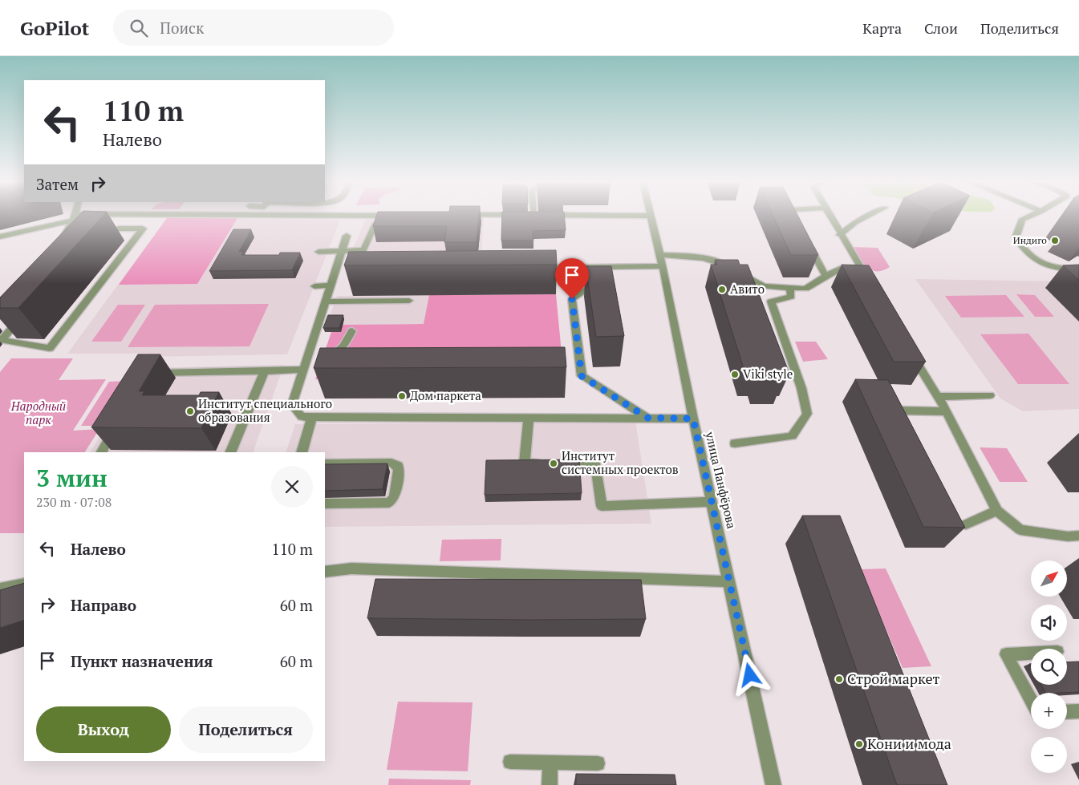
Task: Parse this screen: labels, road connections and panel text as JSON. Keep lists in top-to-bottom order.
{
  "streets": {
    "street": ["улица Панфёрова"]
  },
  "parks": ["Народный парк"],
  "places": [
    "Индиго",
    "Авито",
    "Viki style",
    "Дом паркета",
    "Институт специального образования",
    "Институт системных проектов",
    "Строй маркет",
    "Кони и мода"
  ],
  "north": "top right",
  "page": {
    "header": "GoPilot",
    "search": "Поиск",
    "nav": ["Карта", "Слои", "Поделиться"],
    "turn": ["110 m", "Налево"],
    "then": "Затем",
    "heading": ["3 мин", "230 m · 07:08"],
    "list": [
      {
        "name": "Налево",
        "value": "110 m"
      },
      {
        "name": "Направо",
        "value": "60 m"
      },
      {
        "name": "Пункт назначения",
        "value": "60 m"
      }
    ],
    "map_buttons": ["+", "−"],
    "buttons": ["Выход", "Поделиться"]
  }
}
